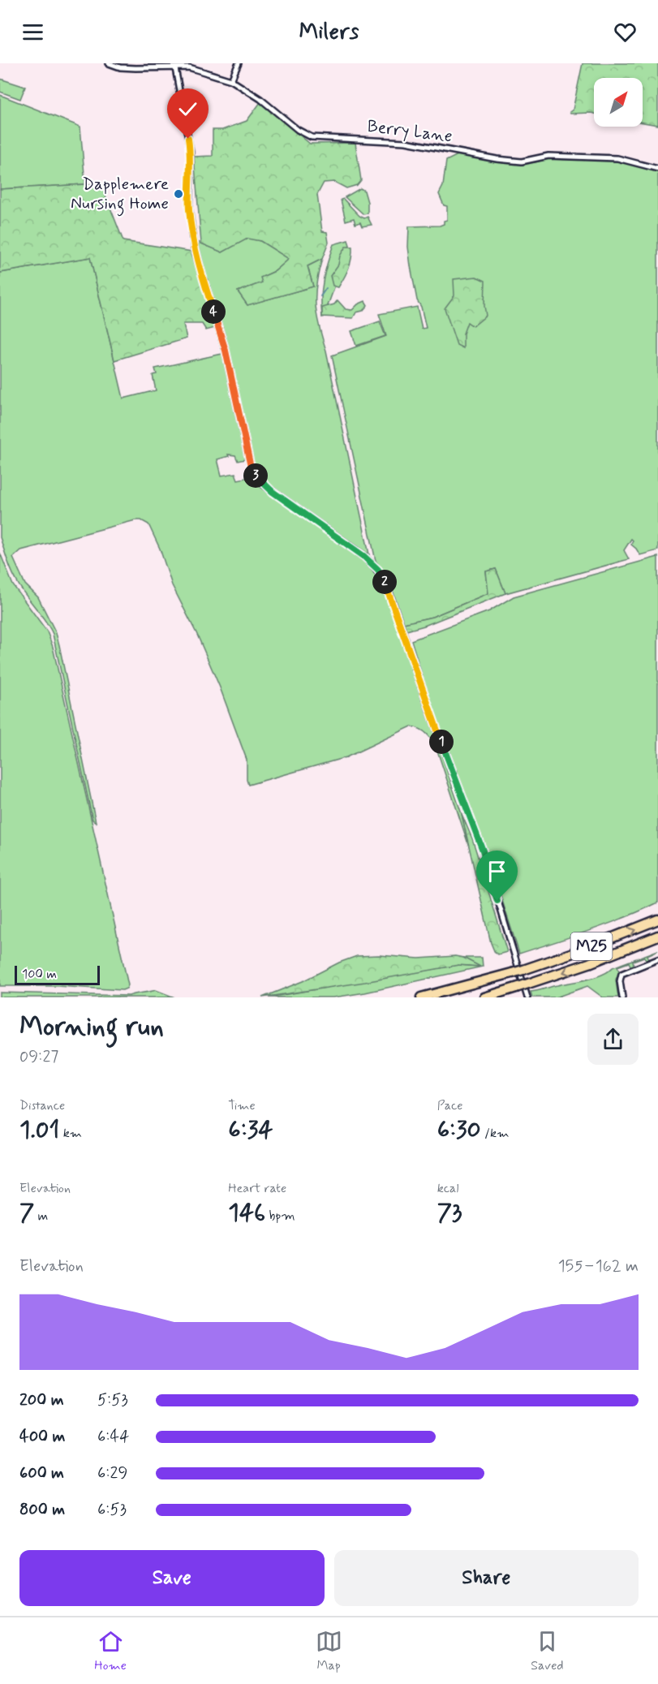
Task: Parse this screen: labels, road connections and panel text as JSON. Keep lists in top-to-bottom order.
{
  "streets": {
    "highway": ["M25"],
    "street": ["Berry Lane"]
  },
  "places": ["Dapplemere Nursing Home"],
  "scale_bar": "100 m",
  "north": "top right",
  "page": {
    "header": "Milers",
    "pins": [
      "4",
      "3",
      "2",
      "1"
    ],
    "scale": "100 m",
    "heading": ["Morning run", "09:27"],
    "stats": [
      ["Distance", "1.01 km"],
      ["Time", "6:34"],
      ["Pace", "6:30 /km"],
      ["Elevation", "7 m"],
      ["Heart rate", "146 bpm"],
      ["kcal", "73"]
    ],
    "chart": ["Elevation", "155–162 m"],
    "list": [
      {
        "name": "200 m",
        "note": "5:53"
      },
      {
        "name": "400 m",
        "note": "6:44"
      },
      {
        "name": "600 m",
        "note": "6:29"
      },
      {
        "name": "800 m",
        "note": "6:53"
      }
    ],
    "buttons": ["Save", "Share"],
    "tabs": ["Home", "Map", "Saved"]
  }
}
